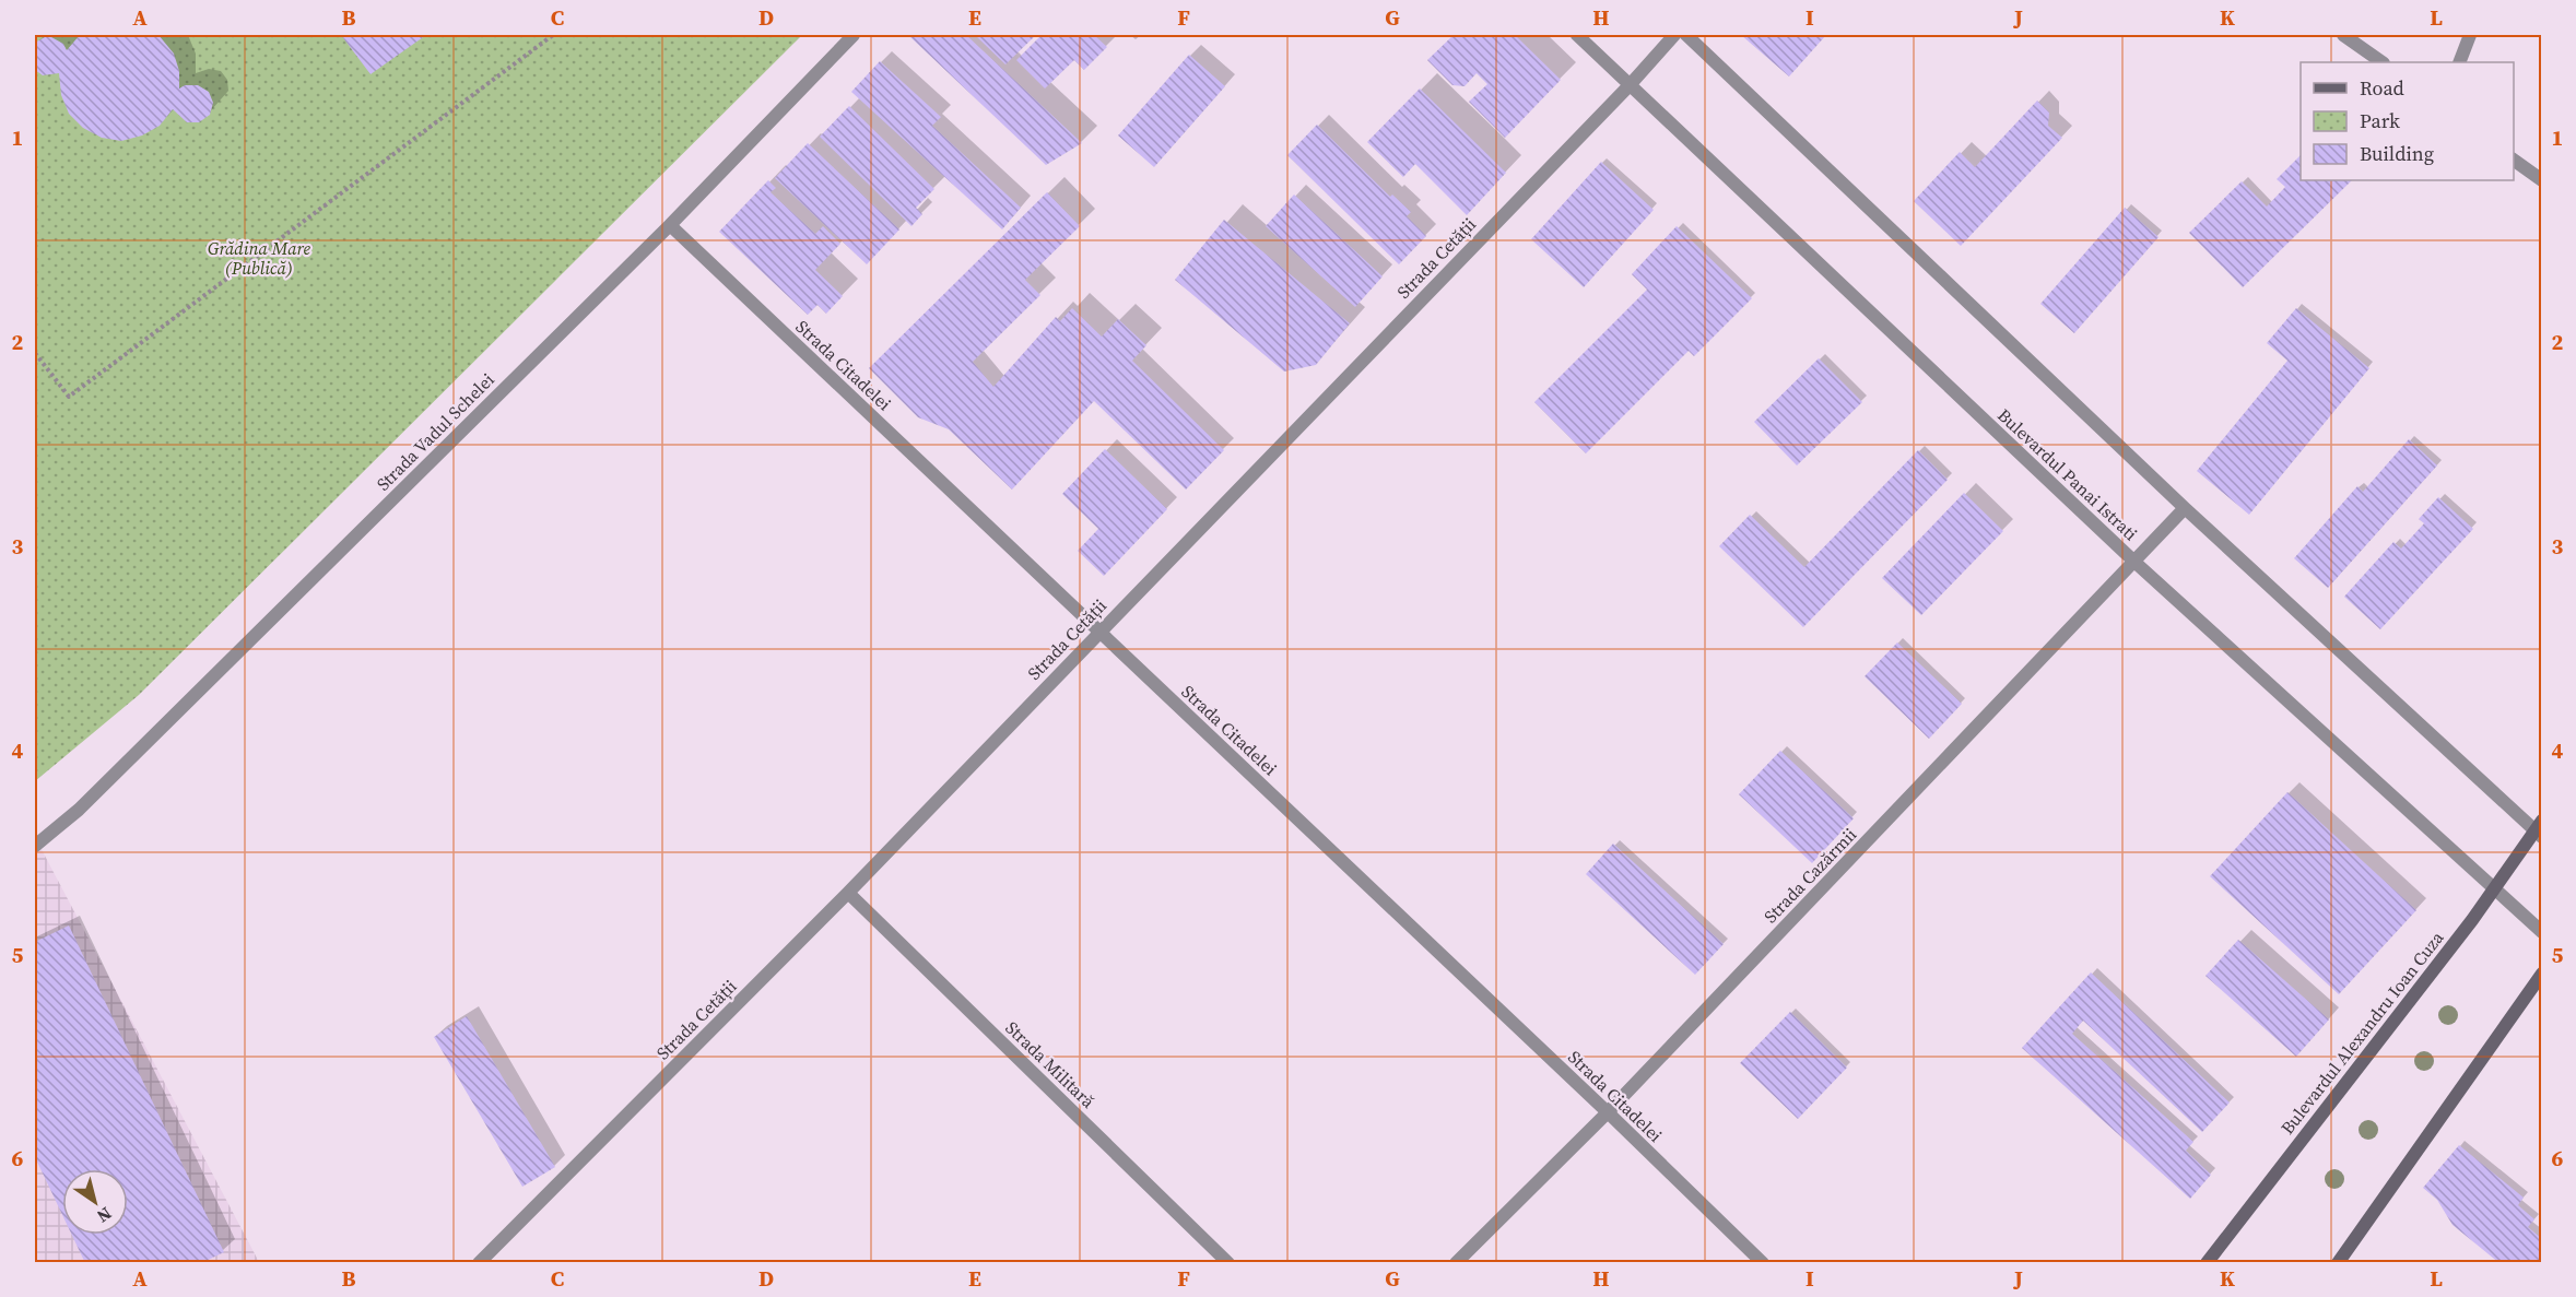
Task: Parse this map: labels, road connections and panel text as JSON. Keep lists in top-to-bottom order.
{
  "streets": {
    "main road": ["Bulevardul Alexandru Ioan Cuza"],
    "street": [
      "Strada Cetății",
      "Strada Citadelei",
      "Strada Vadul Schelei",
      "Bulevardul Panai Istrati",
      "Strada Cazărmii",
      "Strada Militară"
    ]
  },
  "crossings": [
    ["Strada Cetății", "Strada Citadelei"],
    ["Strada Cetății", "Bulevardul Panai Istrati"],
    ["Strada Cetății", "Strada Militară"],
    ["Strada Citadelei", "Strada Vadul Schelei"],
    ["Strada Citadelei", "Strada Cazărmii"],
    ["Bulevardul Panai Istrati", "Strada Cazărmii"],
    ["Bulevardul Panai Istrati", "Bulevardul Alexandru Ioan Cuza"]
  ],
  "parks": ["Grădina Mare (Publică)"],
  "legend": ["Road", "Park", "Building"],
  "north": "bottom right",
  "grid": {
    "columns": [
      "A",
      "B",
      "C",
      "D",
      "E",
      "F",
      "G",
      "H",
      "I",
      "J",
      "K",
      "L"
    ],
    "rows": [
      "1",
      "2",
      "3",
      "4",
      "5",
      "6"
    ]
  }
}
